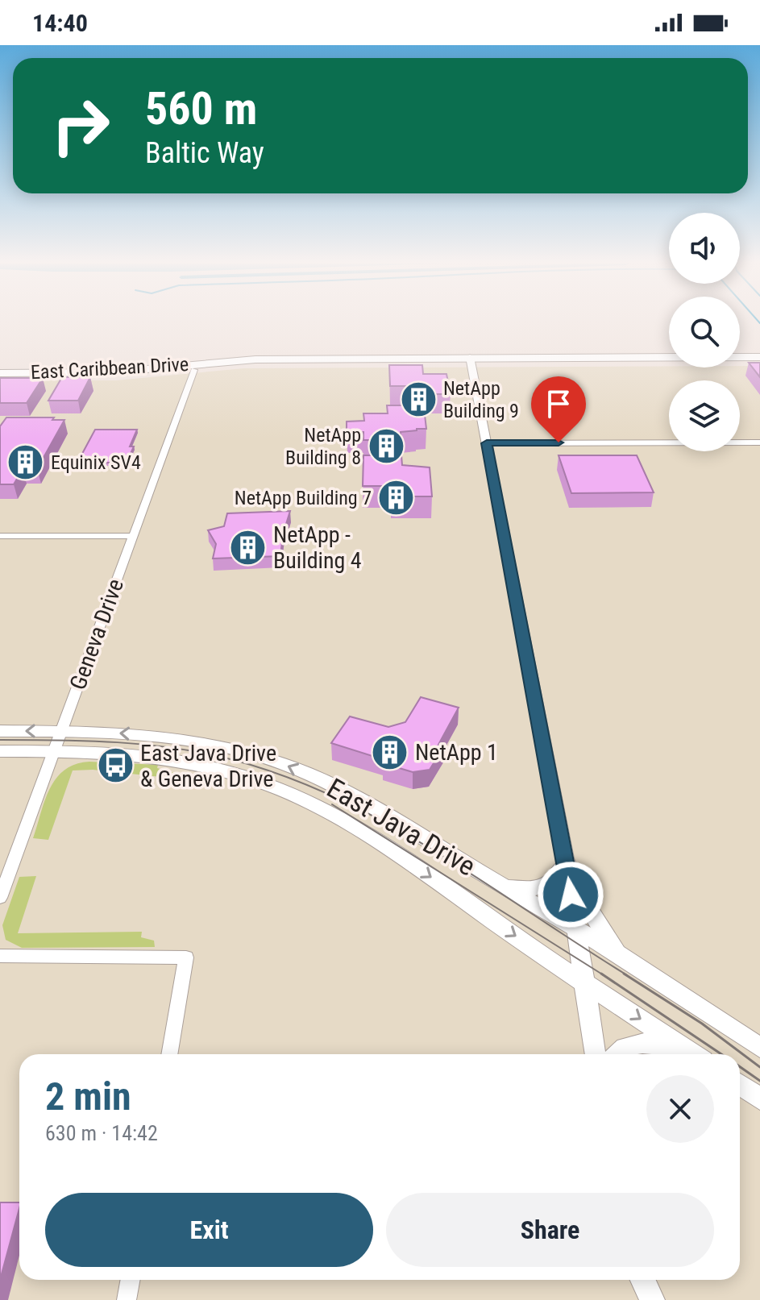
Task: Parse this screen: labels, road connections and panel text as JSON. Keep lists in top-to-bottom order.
{
  "streets": {
    "main road": ["East Caribbean Drive", "East Java Drive"],
    "street": ["Geneva Drive"]
  },
  "crossings": [
    ["East Caribbean Drive", "Geneva Drive"],
    ["Geneva Drive", "East Java Drive"]
  ],
  "places": {
    "building": [
      "NetApp Building 9",
      "NetApp Building 8",
      "Equinix SV4",
      "NetApp Building 7",
      "NetApp - Building 4",
      "NetApp 1"
    ],
    "bus stop": ["East Java Drive & Geneva Drive"]
  },
  "page": {
    "status": "14:40",
    "turn": ["560 m", "Baltic Way"],
    "heading": ["2 min", "630 m · 14:42"],
    "buttons": ["Exit", "Share"]
  }
}
